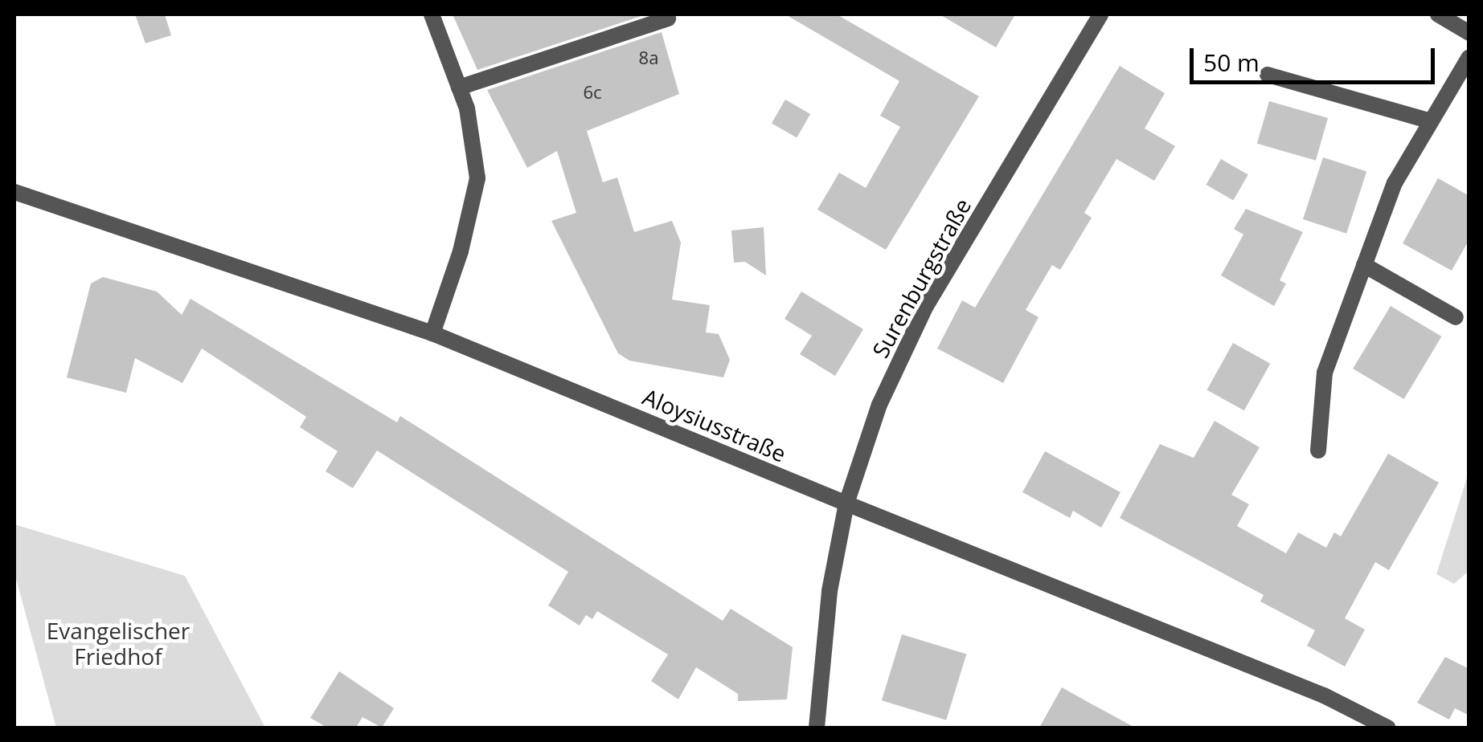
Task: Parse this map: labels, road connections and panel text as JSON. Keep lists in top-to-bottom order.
{
  "streets": {
    "street": ["Surenburgstraße", "Aloysiusstraße"]
  },
  "crossings": [
    ["Surenburgstraße", "Aloysiusstraße"]
  ],
  "parks": ["Evangelischer Friedhof"],
  "house_numbers": ["8a", "6c"],
  "scale_bar": "50 m"
}
